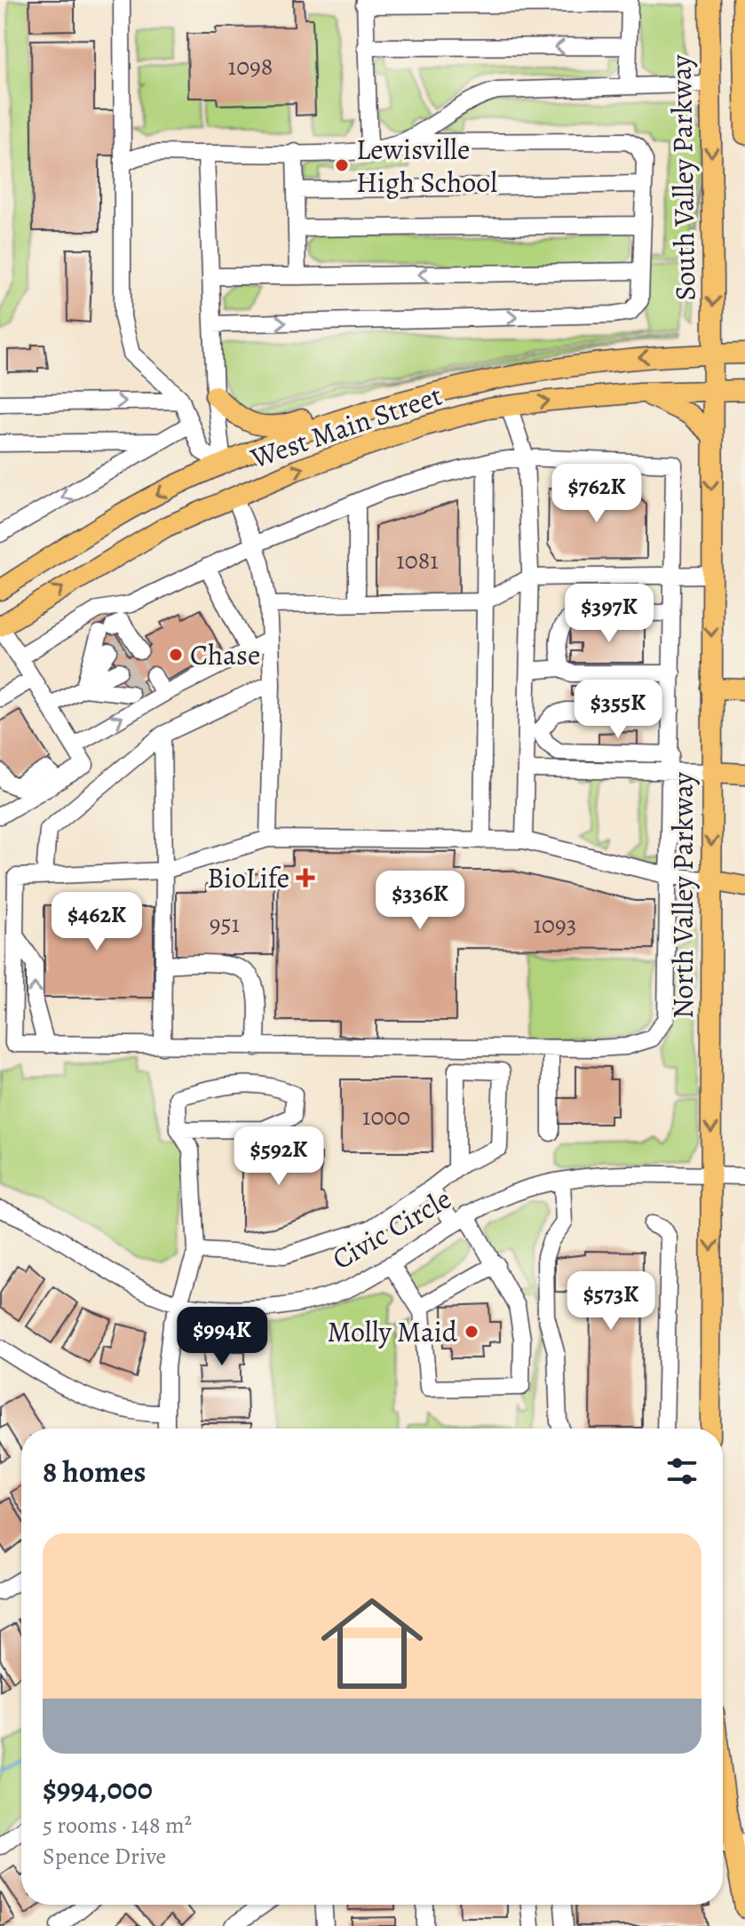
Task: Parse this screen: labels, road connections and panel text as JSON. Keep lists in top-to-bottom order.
{
  "streets": {
    "main road": ["South Valley Parkway", "West Main Street", "North Valley Parkway"],
    "street": ["Civic Circle"]
  },
  "crossings": [
    ["South Valley Parkway", "West Main Street"],
    ["South Valley Parkway", "North Valley Parkway"],
    ["West Main Street", "North Valley Parkway"],
    ["North Valley Parkway", "Civic Circle"]
  ],
  "one_way": ["South Valley Parkway", "North Valley Parkway"],
  "places": {
    "other": ["Lewisville High School", "Chase", "Molly Maid"],
    "health": ["BioLife"]
  },
  "house_numbers": [
    "1098",
    "1081",
    "951",
    "1093",
    "1000"
  ],
  "page": {
    "price": [
      "$762K",
      "$397K",
      "$355K",
      "$336K",
      "$462K",
      "$592K",
      "$573K",
      "$994K"
    ],
    "heading": "8 homes",
    "list": [
      {
        "name": "$994,000",
        "note": "5 rooms · 148 m² · Spence Drive"
      }
    ]
  }
}
